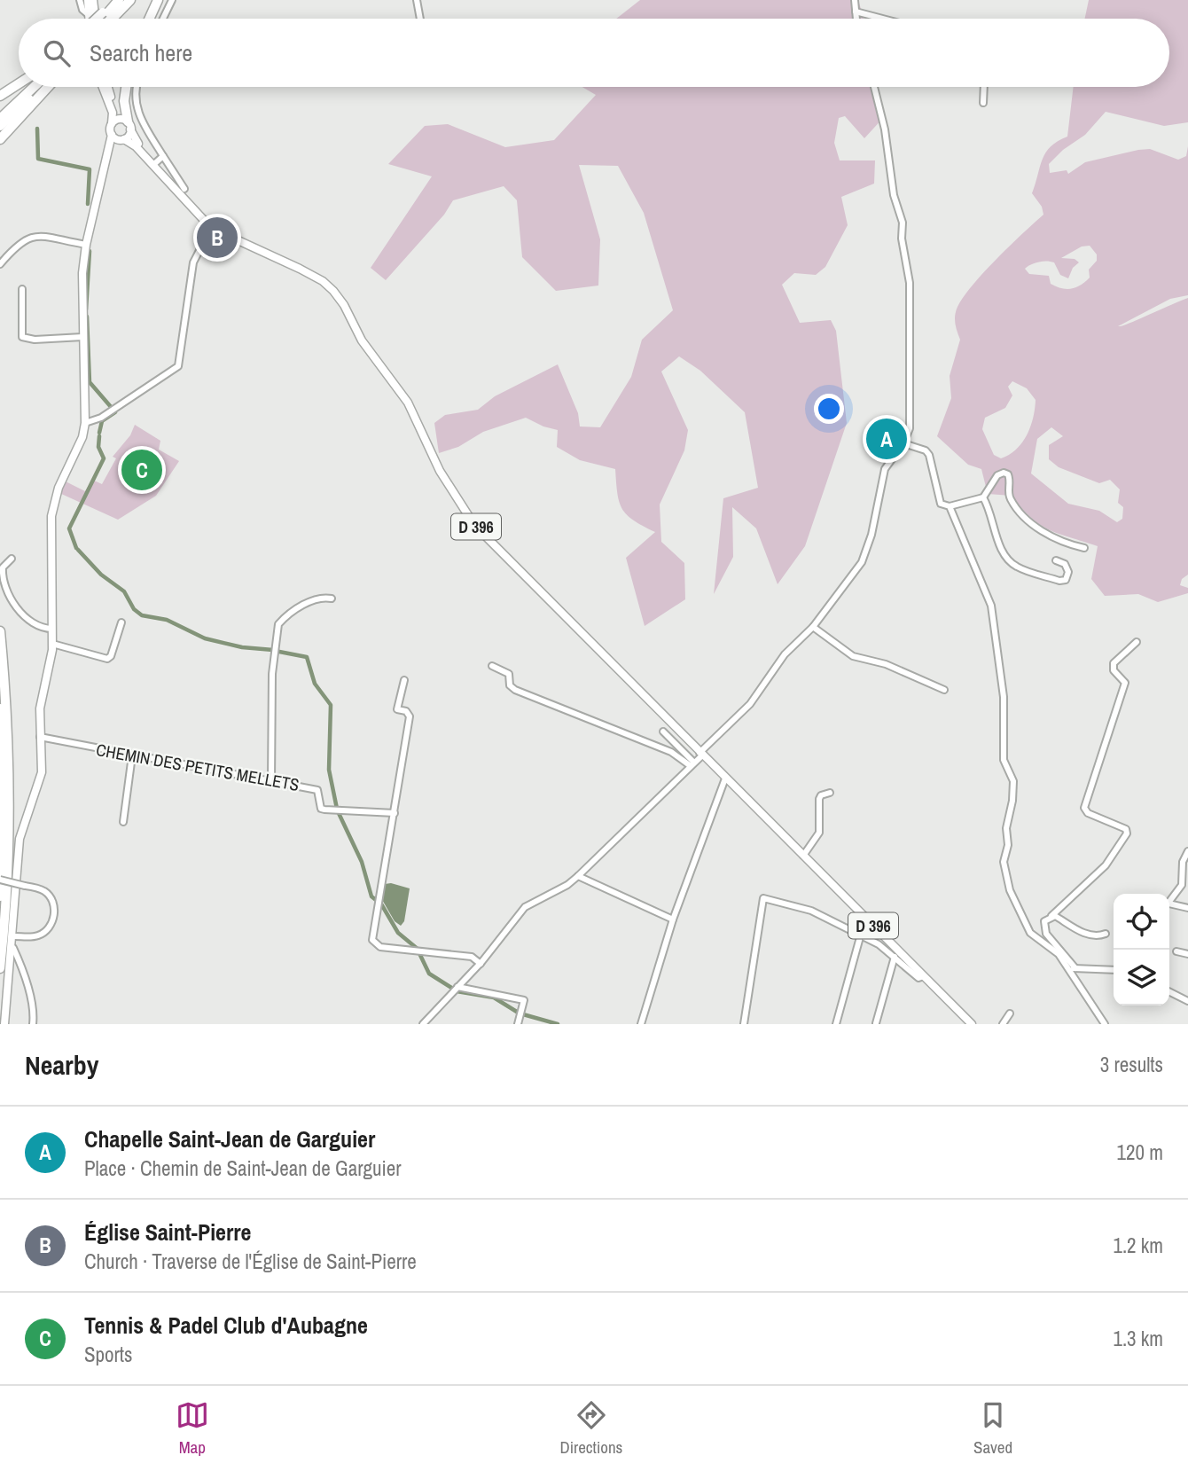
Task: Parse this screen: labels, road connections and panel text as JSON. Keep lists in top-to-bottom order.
{
  "streets": {
    "main road": ["D 396"],
    "street": ["CHEMIN DES PETITS MELLETS"]
  },
  "page": {
    "search": "Search here",
    "pins": ["B", "A", "C"],
    "heading": ["Nearby", "3 results"],
    "list": [
      {
        "mark": "A",
        "name": "Chapelle Saint-Jean de Garguier",
        "note": "Place · Chemin de Saint-Jean de Garguier",
        "value": "120 m"
      },
      {
        "mark": "B",
        "name": "Église Saint-Pierre",
        "note": "Church · Traverse de l'Église de Saint-Pierre",
        "value": "1.2 km"
      },
      {
        "mark": "C",
        "name": "Tennis & Padel Club d'Aubagne",
        "note": "Sports",
        "value": "1.3 km"
      }
    ],
    "nav": ["Map", "Directions", "Saved"]
  }
}
